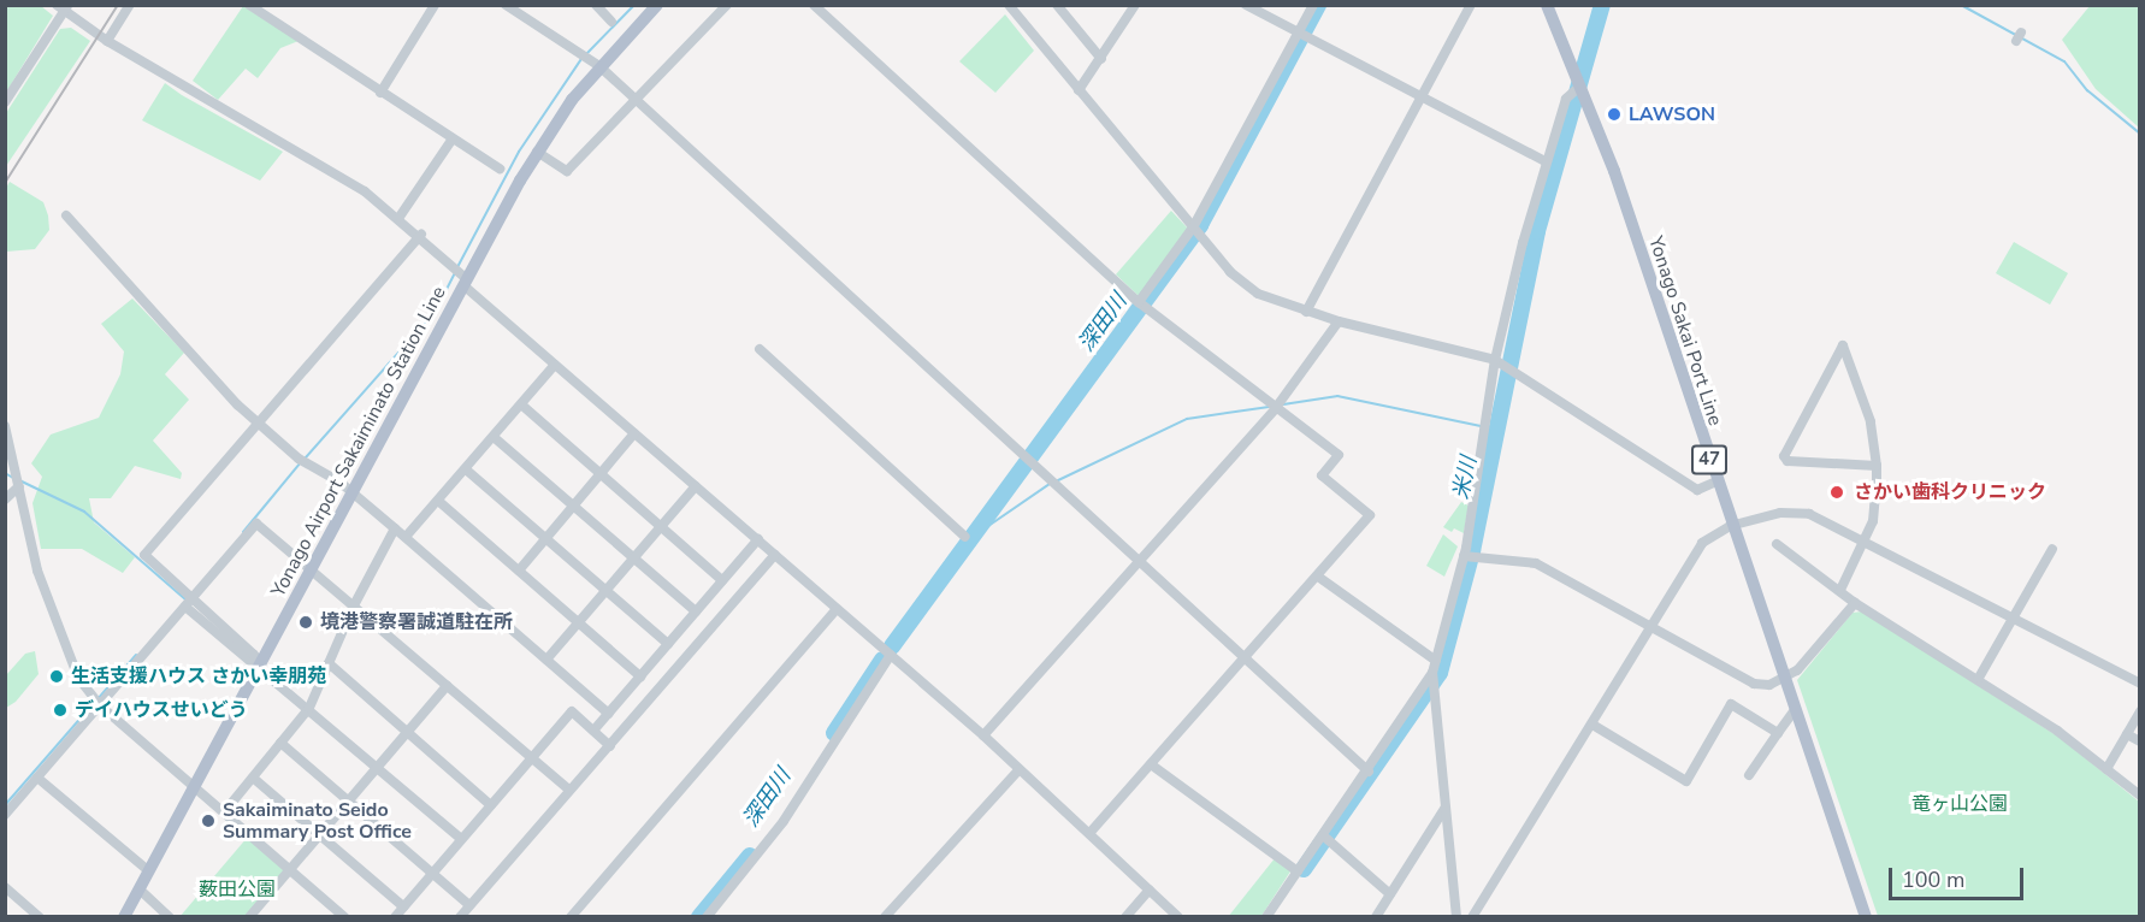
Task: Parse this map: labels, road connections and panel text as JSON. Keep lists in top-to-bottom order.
{
  "streets": {
    "main road": ["Yonago Sakai Port Line", "Yonago Airport Sakaiminato Station Line", "47"]
  },
  "water": ["深田川", "米川"],
  "parks": ["竜ヶ山公園", "薮田公園"],
  "places": [
    "LAWSON",
    "さかい歯科クリニック",
    "境港警察署誠道駐在所",
    "生活支援ハウス さかい幸朋苑",
    "デイハウスせいどう",
    "Sakaiminato Seido Summary Post Office"
  ],
  "scale_bar": "100 m"
}
